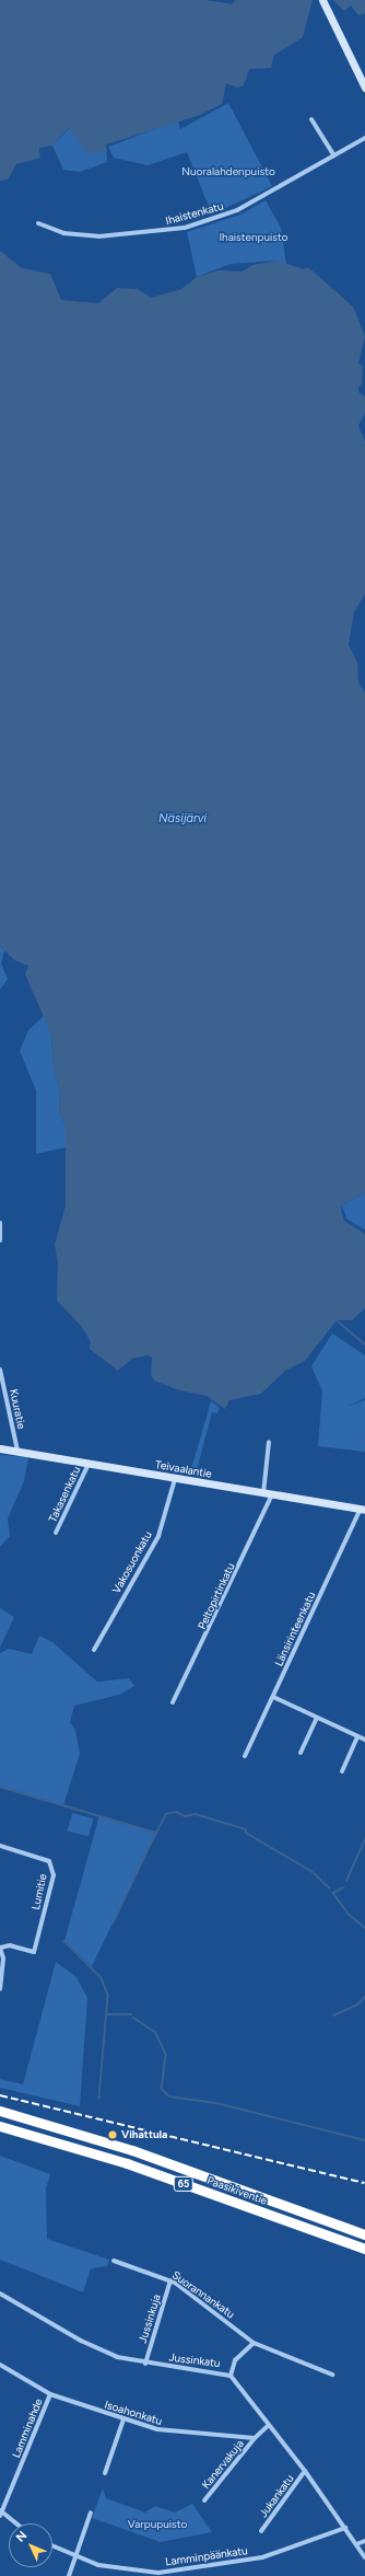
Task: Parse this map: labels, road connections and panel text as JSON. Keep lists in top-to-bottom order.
{
  "streets": {
    "highway": ["65", "Paasikiventie"],
    "main road": ["Teivaalantie"],
    "street": [
      "Ihaistenkatu",
      "Kuuratie",
      "Takasenkatu",
      "Vakosuonkatu",
      "Peltopirtinkatu",
      "Länsirinteenkatu",
      "Lumitie",
      "Suorannankatu",
      "Jussinkuja",
      "Jussinkatu",
      "Isoahonkatu",
      "Lamminahde",
      "Kanervakuja",
      "Jukankatu",
      "Lamminpäänkatu"
    ]
  },
  "crossings": [
    ["Kuuratie", "Teivaalantie"],
    ["Teivaalantie", "Takasenkatu"],
    ["Teivaalantie", "Vakosuonkatu"],
    ["Teivaalantie", "Peltopirtinkatu"],
    ["Teivaalantie", "Länsirinteenkatu"],
    ["Suorannankatu", "Jussinkuja"],
    ["Jussinkuja", "Jussinkatu"],
    ["Jussinkatu", "Jukankatu"],
    ["Jussinkatu", "Lamminpäänkatu"],
    ["Isoahonkatu", "Lamminahde"],
    ["Isoahonkatu", "Kanervakuja"]
  ],
  "water": ["Näsijärvi"],
  "parks": ["Nuoralahdenpuisto", "Ihaistenpuisto", "Varpupuisto"],
  "places": ["Vihattula"],
  "north": "top left"
}
